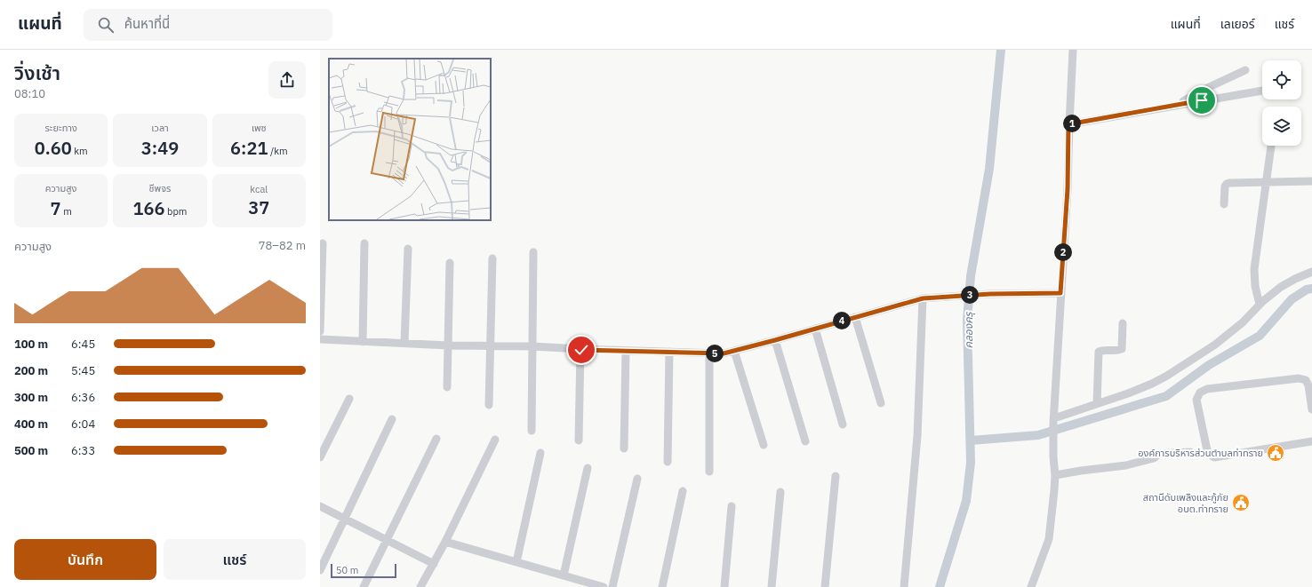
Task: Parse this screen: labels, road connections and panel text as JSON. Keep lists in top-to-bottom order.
{
  "water": ["คลองครุ"],
  "places": {
    "public building": ["องค์การบริหารส่วนตำบลท่าทราย", "สถานีดับเพลิงและกู้ภัย อบต.ท่าทราย"]
  },
  "scale_bar": "50 m",
  "page": {
    "header": "แผนที่",
    "search": "ค้นหาที่นี่",
    "nav": ["แผนที่", "เลเยอร์", "แชร์"],
    "heading": ["วิ่งเช้า", "08:10"],
    "stats": [
      ["ระยะทาง", "0.60 km"],
      ["เวลา", "3:49"],
      ["เพซ", "6:21 /km"],
      ["ความสูง", "7 m"],
      ["ชีพจร", "166 bpm"],
      ["kcal", "37"]
    ],
    "pins": [
      "1",
      "2",
      "3",
      "4",
      "5"
    ],
    "chart": ["ความสูง", "78–82 m"],
    "list": [
      {
        "name": "100 m",
        "note": "6:45"
      },
      {
        "name": "200 m",
        "note": "5:45"
      },
      {
        "name": "300 m",
        "note": "6:36"
      },
      {
        "name": "400 m",
        "note": "6:04"
      },
      {
        "name": "500 m",
        "note": "6:33"
      }
    ],
    "buttons": ["บันทึก", "แชร์"],
    "scale": "50 m"
  }
}
